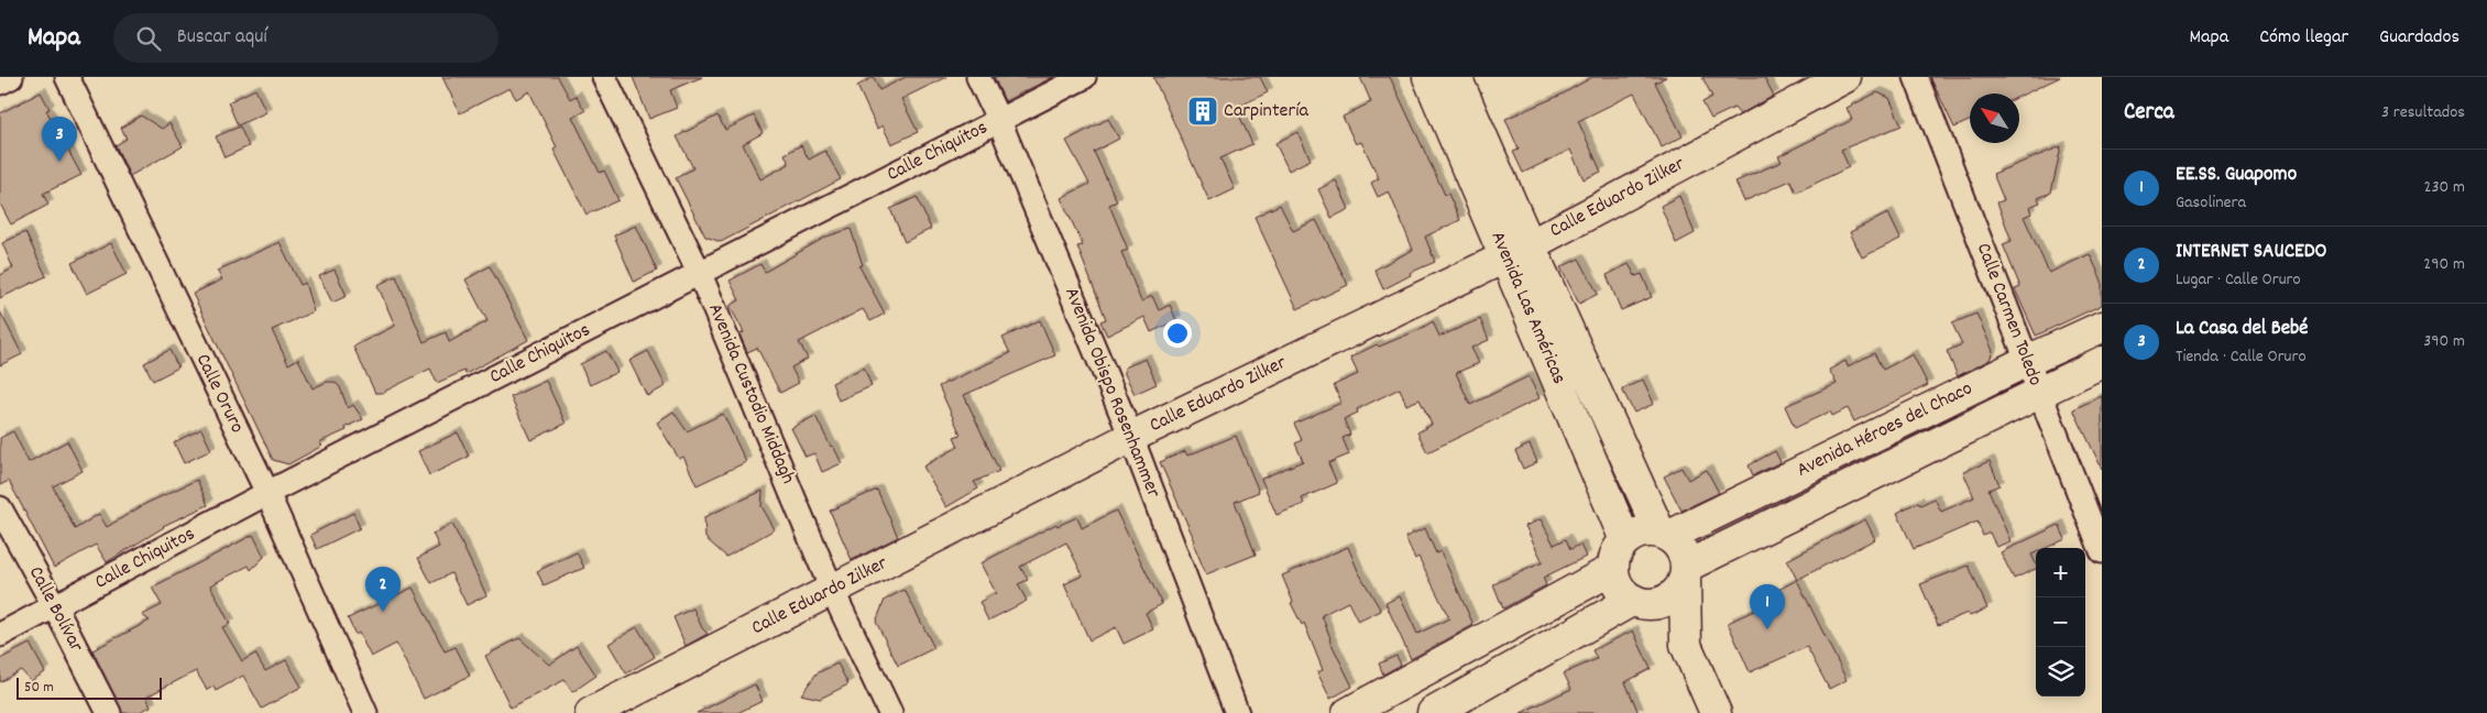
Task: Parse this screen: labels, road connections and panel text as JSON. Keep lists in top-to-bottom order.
{
  "streets": {
    "street": [
      "Calle Chiquitos",
      "Calle Eduardo Zilker",
      "Avenida Las Américas",
      "Calle Carmen Toledo",
      "Avenida Obispo Rosenhammer",
      "Calle Oruro",
      "Avenida Custodio Middagh",
      "Avenida Héroes del Chaco",
      "Calle Bolívar"
    ]
  },
  "crossings": [
    ["Calle Chiquitos", "Avenida Obispo Rosenhammer"],
    ["Calle Chiquitos", "Calle Oruro"],
    ["Calle Chiquitos", "Avenida Custodio Middagh"],
    ["Calle Chiquitos", "Calle Bolívar"],
    ["Calle Eduardo Zilker", "Avenida Las Américas"],
    ["Calle Eduardo Zilker", "Avenida Obispo Rosenhammer"],
    ["Calle Eduardo Zilker", "Avenida Custodio Middagh"],
    ["Avenida Las Américas", "Avenida Héroes del Chaco"],
    ["Calle Carmen Toledo", "Avenida Héroes del Chaco"]
  ],
  "places": {
    "building": ["Carpintería"]
  },
  "scale_bar": "50 m",
  "north": "top left",
  "page": {
    "header": "Mapa",
    "search": "Buscar aquí",
    "nav": ["Mapa", "Cómo llegar", "Guardados"],
    "heading": ["Cerca", "3 resultados"],
    "pins": ["3", "2", "1"],
    "list": [
      {
        "mark": "1",
        "name": "EE.SS. Guapomo",
        "note": "Gasolinera",
        "value": "230 m"
      },
      {
        "mark": "2",
        "name": "INTERNET SAUCEDO",
        "note": "Lugar · Calle Oruro",
        "value": "290 m"
      },
      {
        "mark": "3",
        "name": "La Casa del Bebé",
        "note": "Tienda · Calle Oruro",
        "value": "390 m"
      }
    ],
    "map_buttons": ["+", "−"],
    "scale": "50 m"
  }
}
